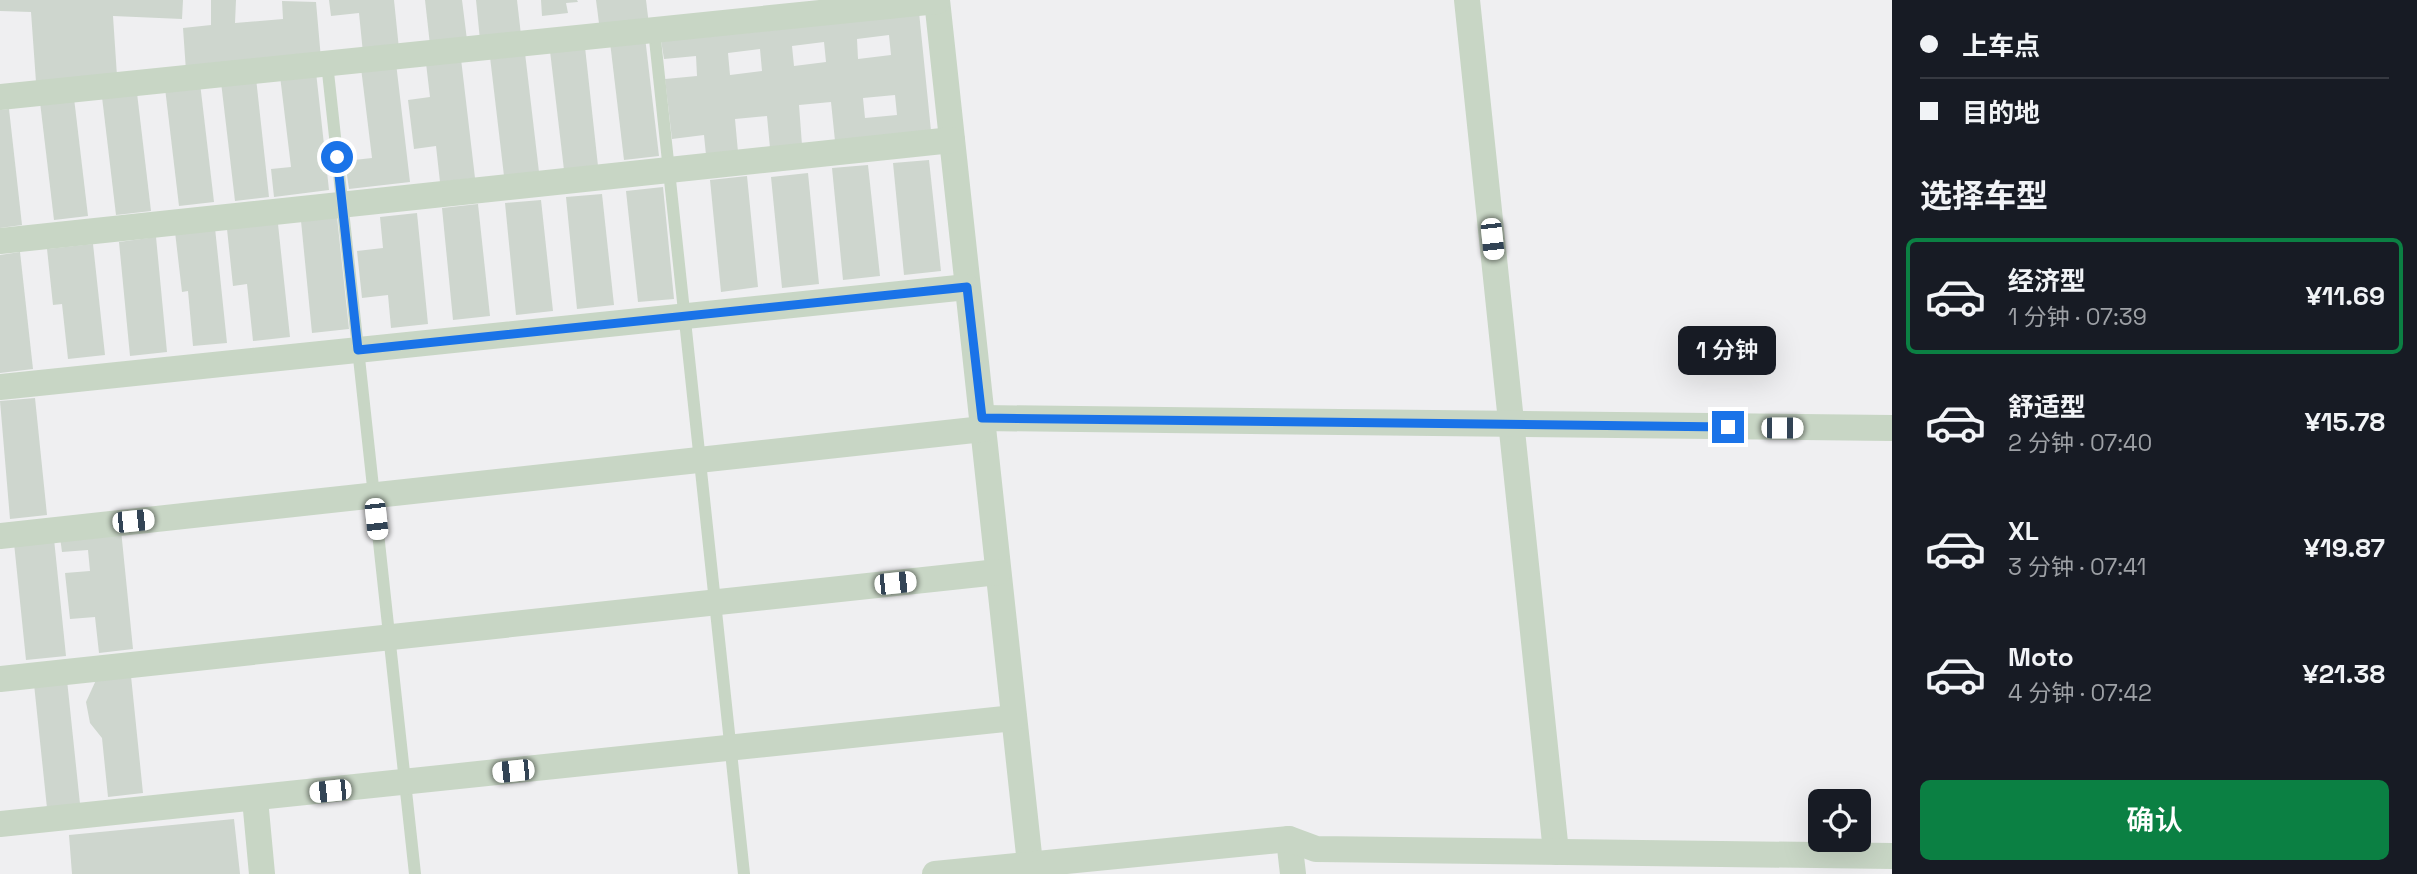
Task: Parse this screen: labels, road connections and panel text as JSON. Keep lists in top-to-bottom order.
{
  "page": {
    "banner": ["上车点", "目的地"],
    "heading": "选择车型",
    "list": [
      {
        "name": "经济型",
        "note": "1 分钟 · 07:39",
        "value": "¥11.69"
      },
      {
        "name": "舒适型",
        "note": "2 分钟 · 07:40",
        "value": "¥15.78"
      },
      {
        "name": "XL",
        "note": "3 分钟 · 07:41",
        "value": "¥19.87"
      },
      {
        "name": "Moto",
        "note": "4 分钟 · 07:42",
        "value": "¥21.38"
      }
    ],
    "bubble": "1 分钟",
    "buttons": "确认"
  }
}
